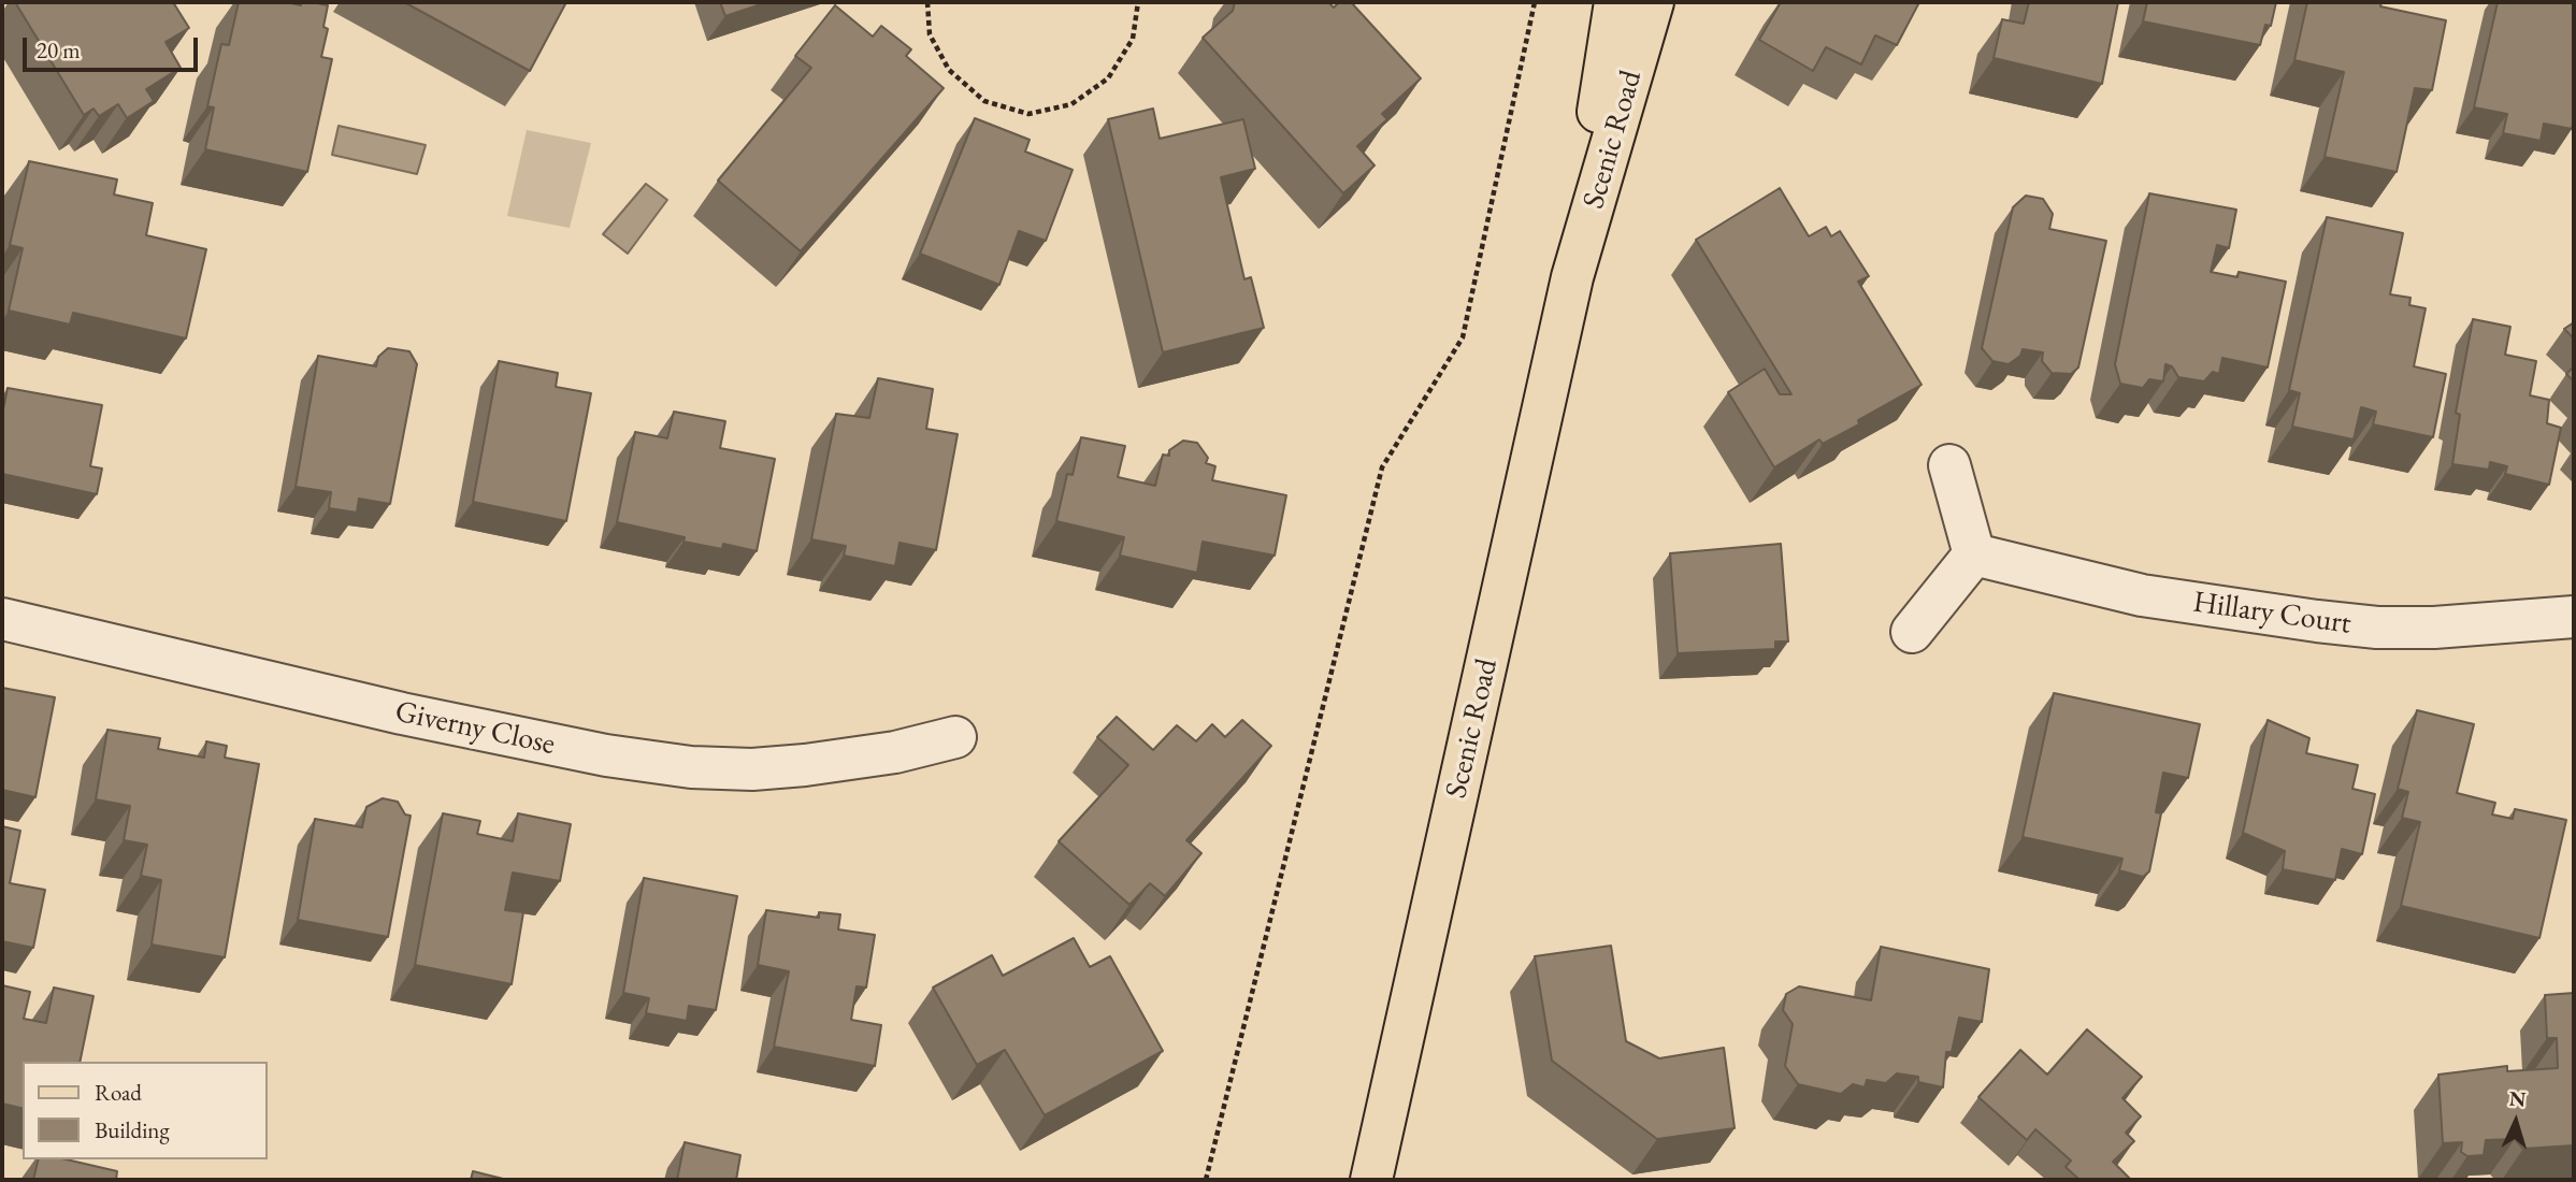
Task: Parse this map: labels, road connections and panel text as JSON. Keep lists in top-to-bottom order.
{
  "streets": {
    "main road": ["Scenic Road"],
    "street": ["Hillary Court", "Giverny Close"]
  },
  "legend": ["Road", "Building"],
  "scale_bar": "20 m",
  "north": "top"
}
